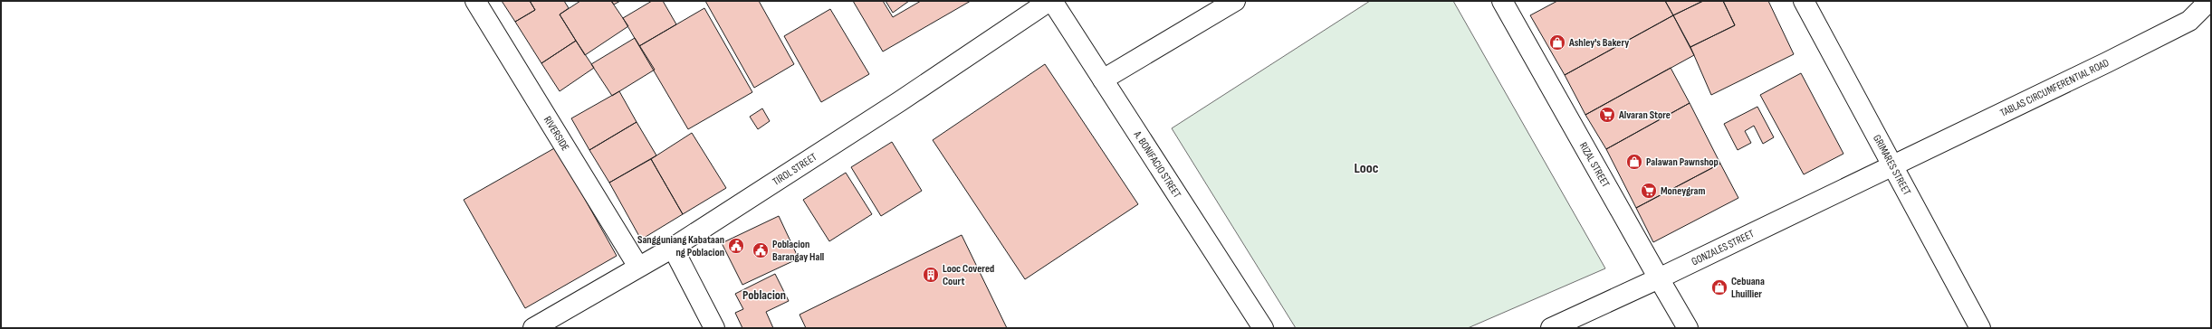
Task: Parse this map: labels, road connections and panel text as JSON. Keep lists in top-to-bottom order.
{
  "streets": {
    "street": [
      "TABLAS CIRCUMFERENTIAL ROAD",
      "RIVERSIDE",
      "GRIMARES STREET",
      "A. BONIFACIO STREET",
      "RIZAL STREET",
      "TIROL STREET",
      "GONZALES STREET"
    ]
  },
  "crossings": [
    ["TABLAS CIRCUMFERENTIAL ROAD", "GRIMARES STREET"],
    ["TABLAS CIRCUMFERENTIAL ROAD", "GONZALES STREET"],
    ["RIVERSIDE", "TIROL STREET"],
    ["GRIMARES STREET", "GONZALES STREET"],
    ["A. BONIFACIO STREET", "TIROL STREET"],
    ["RIZAL STREET", "GONZALES STREET"]
  ],
  "districts": ["Looc", "Poblacion"],
  "places": {
    "shop": ["Ashley's Bakery", "Palawan Pawnshop", "Cebuana Lhuillier"],
    "supermarket": ["Alvaran Store", "Moneygram"],
    "public building": ["Sangguniang Kabataan ng Poblacion", "Poblacion Barangay Hall"],
    "building": ["Looc Covered Court"]
  }
}
